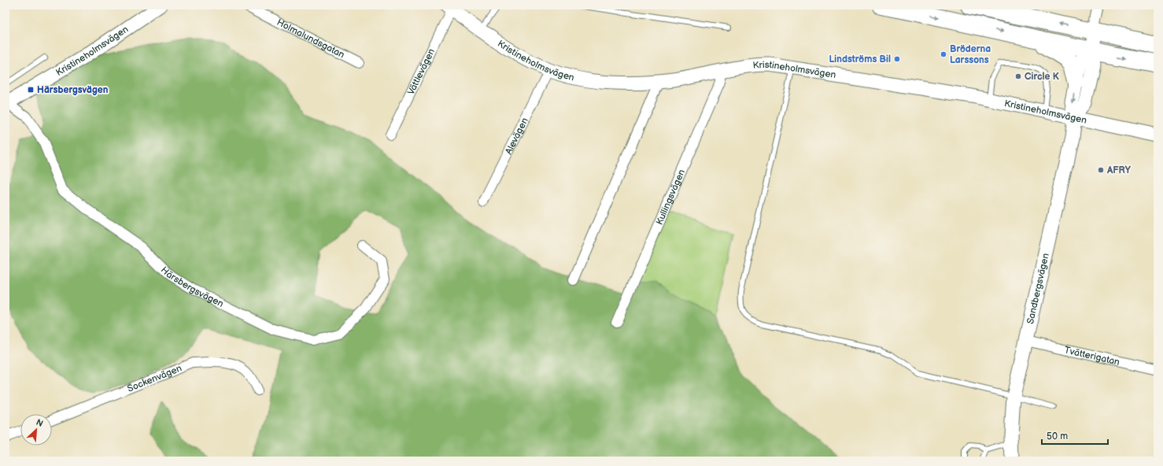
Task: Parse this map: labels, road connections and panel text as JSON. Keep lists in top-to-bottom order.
{
  "streets": {
    "street": [
      "Holmalundsgatan",
      "Kristineholmsvägen",
      "Vättlevägen",
      "Alevägen",
      "Kullingsvägen",
      "Härsbergsvägen",
      "Sandbergsvägen",
      "Tvätterigatan",
      "Sockenvägen"
    ]
  },
  "crossings": [
    ["Kristineholmsvägen", "Vättlevägen"],
    ["Kristineholmsvägen", "Alevägen"],
    ["Kristineholmsvägen", "Kullingsvägen"],
    ["Kristineholmsvägen", "Härsbergsvägen"],
    ["Kristineholmsvägen", "Sandbergsvägen"],
    ["Sandbergsvägen", "Tvätterigatan"]
  ],
  "places": {
    "other": [
      "Bröderna Larssons",
      "Lindströms Bil",
      "Circle K",
      "AFRY"
    ],
    "transit": ["Härsbergsvägen"]
  },
  "scale_bar": "50 m",
  "north": "top right"
}
